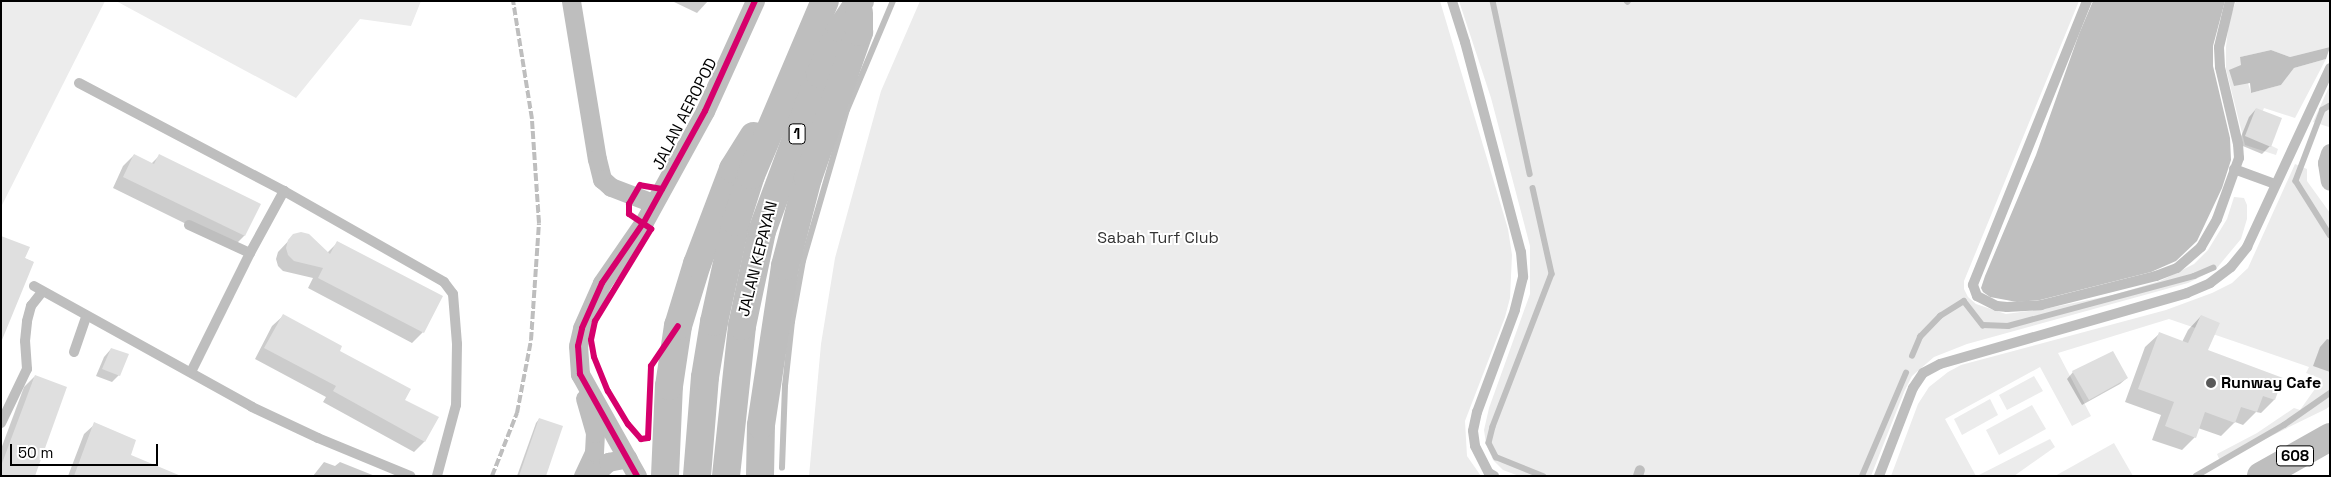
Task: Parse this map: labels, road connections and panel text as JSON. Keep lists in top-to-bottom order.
{
  "streets": {
    "main road": ["1", "JALAN KEPAYAN", "608"],
    "street": ["JALAN AEROPOD"]
  },
  "parks": ["Sabah Turf Club"],
  "places": ["Runway Cafe"],
  "scale_bar": "50 m"
}
